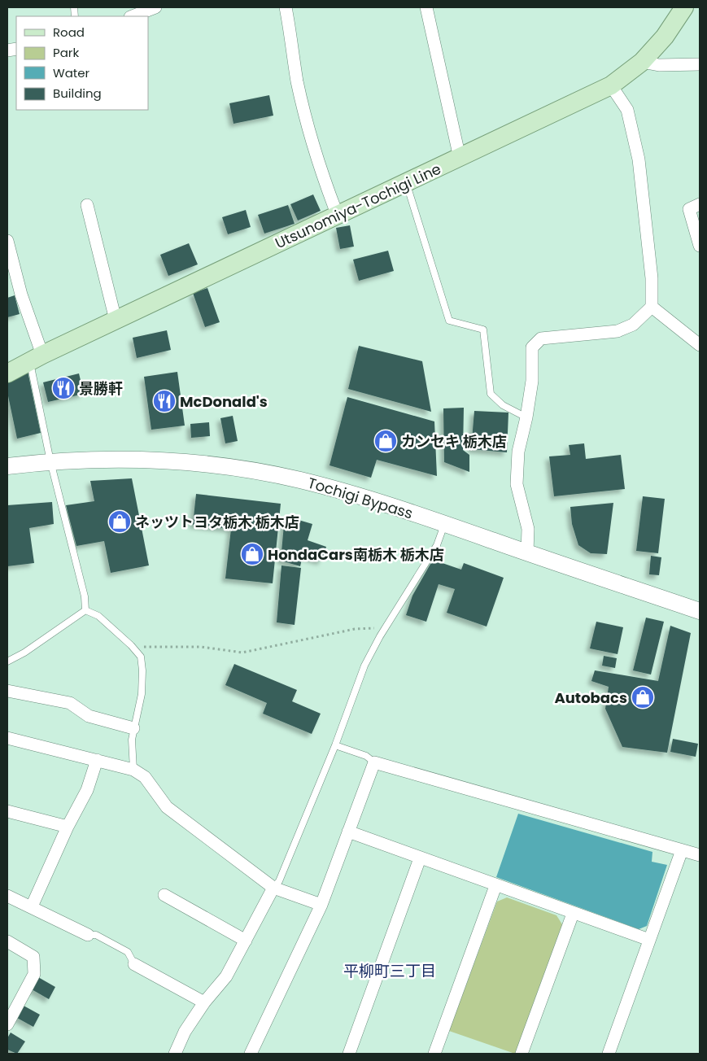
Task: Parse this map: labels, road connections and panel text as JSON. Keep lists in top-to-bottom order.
{
  "streets": {
    "main road": ["Utsunomiya-Tochigi Line", "Tochigi Bypass"]
  },
  "districts": ["平柳町三丁目"],
  "places": {
    "restaurant": ["景勝軒", "McDonald's"],
    "shop": [
      "カンセキ 栃木店",
      "ネッツトヨタ栃木 栃木店",
      "HondaCars南栃木 栃木店",
      "Autobacs"
    ]
  },
  "legend": [
    "Road",
    "Park",
    "Water",
    "Building"
  ]
}
